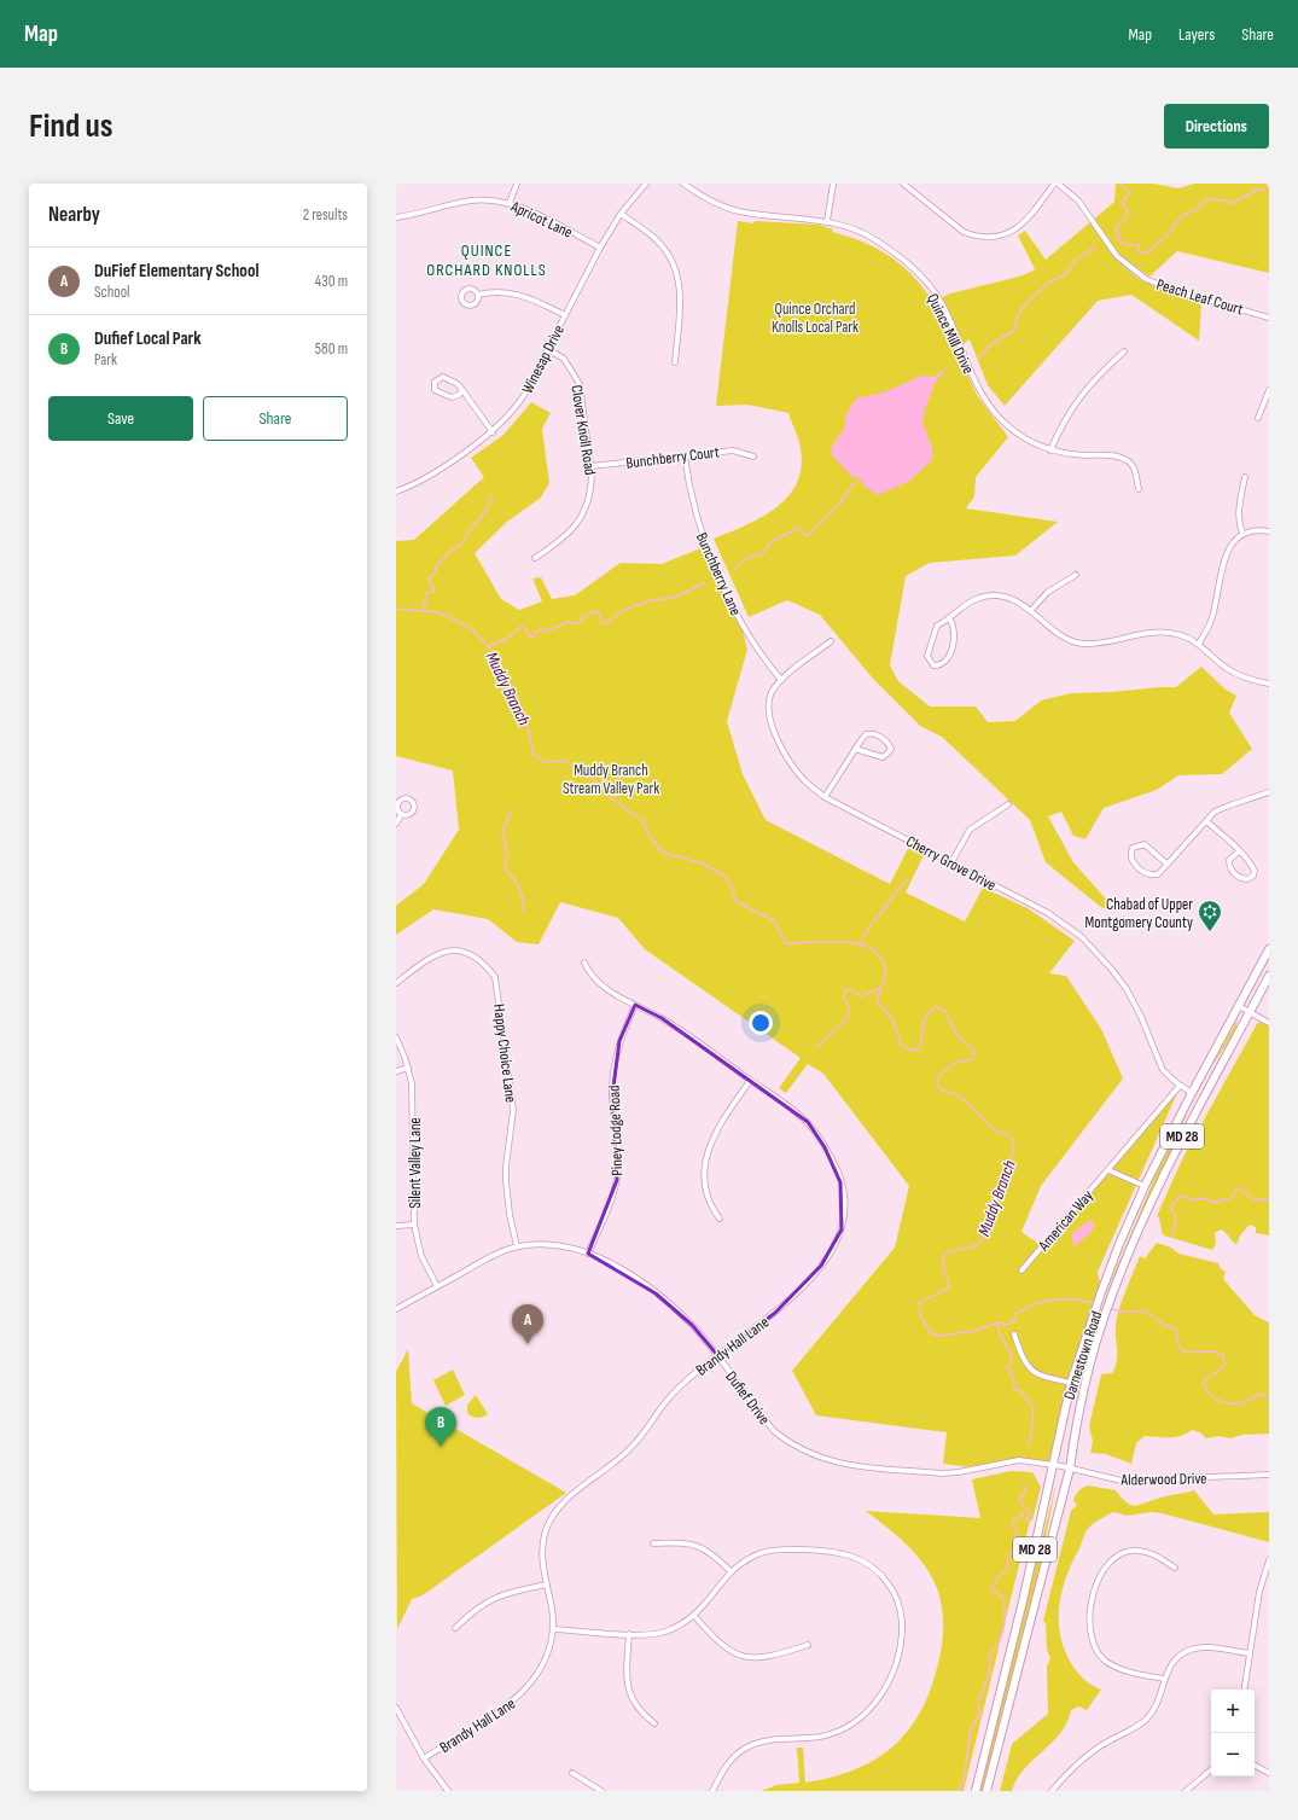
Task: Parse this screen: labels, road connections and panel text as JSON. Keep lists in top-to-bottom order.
{
  "streets": {
    "main road": ["MD 28", "Darnestown Road"],
    "street": [
      "Apricot Lane",
      "Peach Leaf Court",
      "Quince Mill Drive",
      "Winesap Drive",
      "Clover Knoll Road",
      "Bunchberry Court",
      "Bunchberry Lane",
      "Cherry Grove Drive",
      "Happy Choice Lane",
      "Piney Lodge Road",
      "Silent Valley Lane",
      "American Way",
      "Brandy Hall Lane",
      "Dufief Drive",
      "Alderwood Drive"
    ]
  },
  "crossings": [
    ["Apricot Lane", "Winesap Drive"],
    ["Winesap Drive", "Clover Knoll Road"],
    ["Clover Knoll Road", "Bunchberry Court"],
    ["Bunchberry Court", "Bunchberry Lane"],
    ["Bunchberry Lane", "Cherry Grove Drive"],
    ["Cherry Grove Drive", "American Way"],
    ["Cherry Grove Drive", "Darnestown Road"],
    ["Happy Choice Lane", "Dufief Drive"],
    ["Piney Lodge Road", "Brandy Hall Lane"],
    ["Piney Lodge Road", "Dufief Drive"],
    ["Silent Valley Lane", "Dufief Drive"],
    ["Brandy Hall Lane", "Dufief Drive"],
    ["Darnestown Road", "Dufief Drive"],
    ["Darnestown Road", "Alderwood Drive"],
    ["Dufief Drive", "Alderwood Drive"]
  ],
  "districts": ["QUINCE ORCHARD KNOLLS"],
  "water": ["Muddy Branch"],
  "parks": ["Quince Orchard Knolls Local Park", "Muddy Branch Stream Valley Park"],
  "places": {
    "synagogue": ["Chabad of Upper Montgomery County"]
  },
  "page": {
    "header": "Map",
    "nav": ["Map", "Layers", "Share"],
    "buttons": [
      "Directions",
      ["Save", "Share"]
    ],
    "title": "Find us",
    "heading": ["Nearby", "2 results"],
    "list": [
      {
        "mark": "A",
        "name": "DuFief Elementary School",
        "note": "School",
        "value": "430 m"
      },
      {
        "mark": "B",
        "name": "Dufief Local Park",
        "note": "Park",
        "value": "580 m"
      }
    ],
    "pins": ["A", "B"],
    "map_buttons": ["+", "−"]
  }
}
